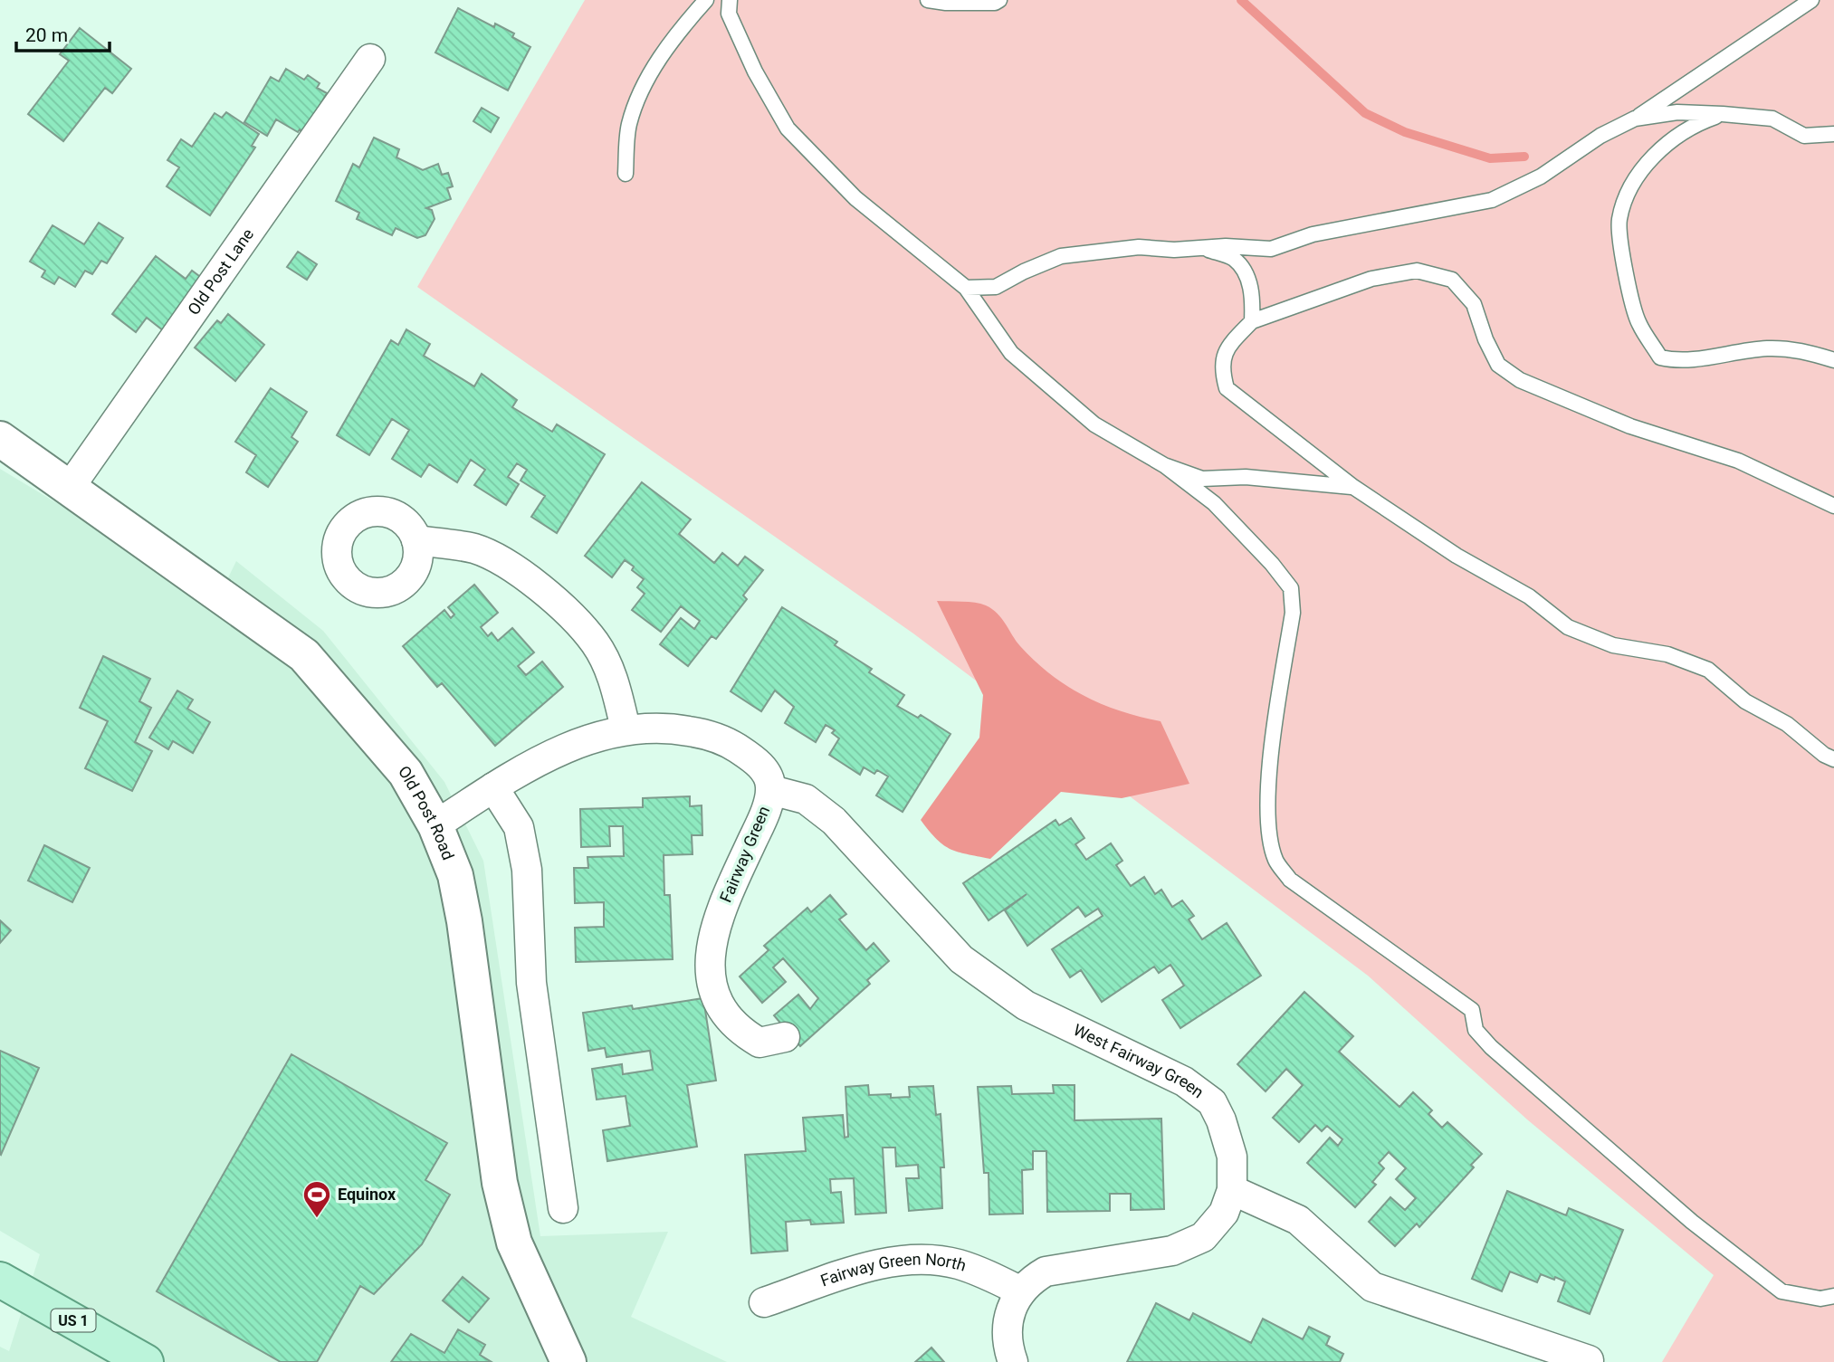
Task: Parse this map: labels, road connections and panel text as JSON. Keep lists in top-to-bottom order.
{
  "streets": {
    "main road": ["US 1"],
    "street": [
      "Old Post Lane",
      "Old Post Road",
      "Fairway Green",
      "West Fairway Green",
      "Fairway Green North"
    ]
  },
  "crossings": [
    ["Old Post Lane", "Old Post Road"],
    ["Old Post Road", "Fairway Green"],
    ["Fairway Green", "West Fairway Green"],
    ["West Fairway Green", "Fairway Green North"]
  ],
  "places": {
    "sports": ["Equinox"]
  },
  "scale_bar": "20 m"
}
